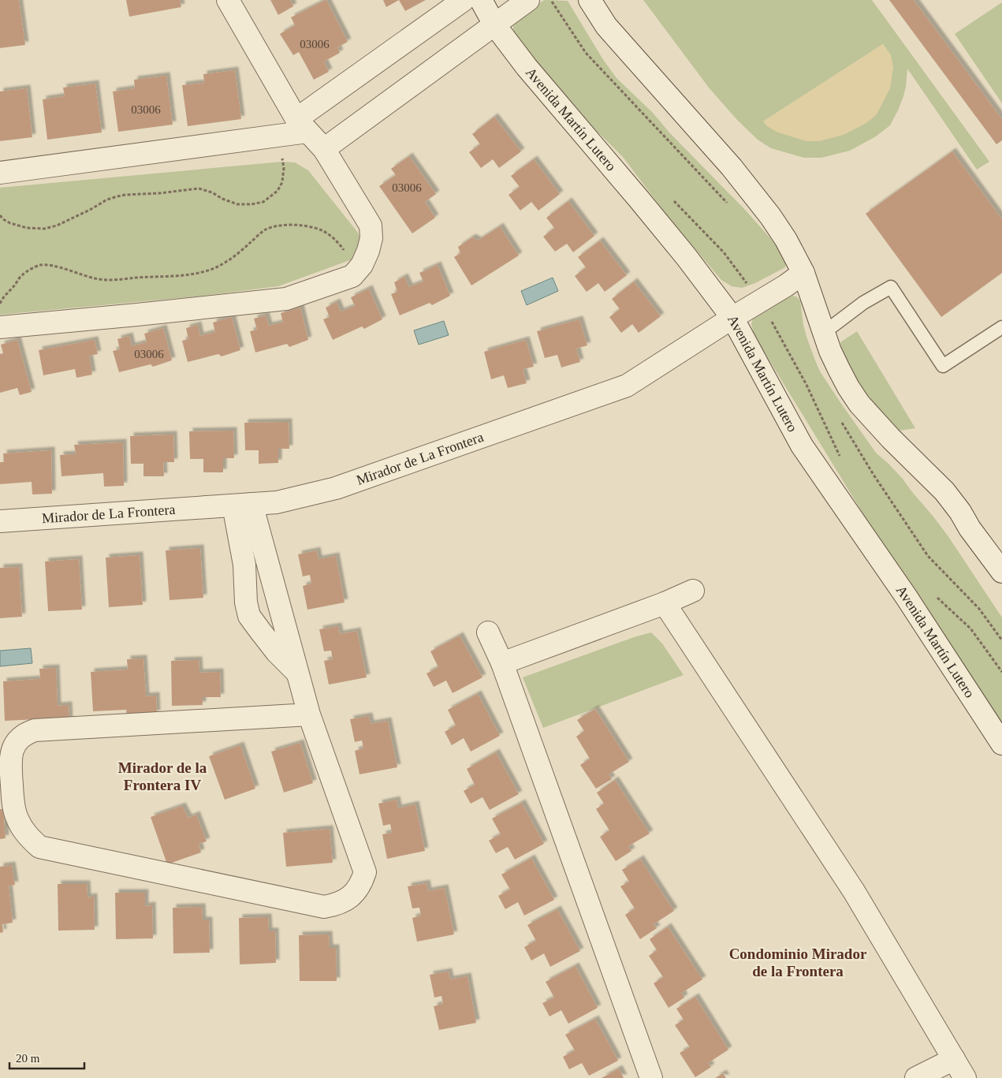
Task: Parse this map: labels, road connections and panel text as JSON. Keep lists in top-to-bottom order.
{
  "streets": {
    "street": ["Avenida Martín Lutero", "Mirador de La Frontera"]
  },
  "crossings": [
    ["Avenida Martín Lutero", "Mirador de La Frontera"]
  ],
  "districts": ["Mirador de la Frontera IV", "Condominio Mirador de la Frontera"],
  "house_numbers": [
    "03006",
    "03006",
    "03006",
    "03006"
  ],
  "scale_bar": "20 m"
}
